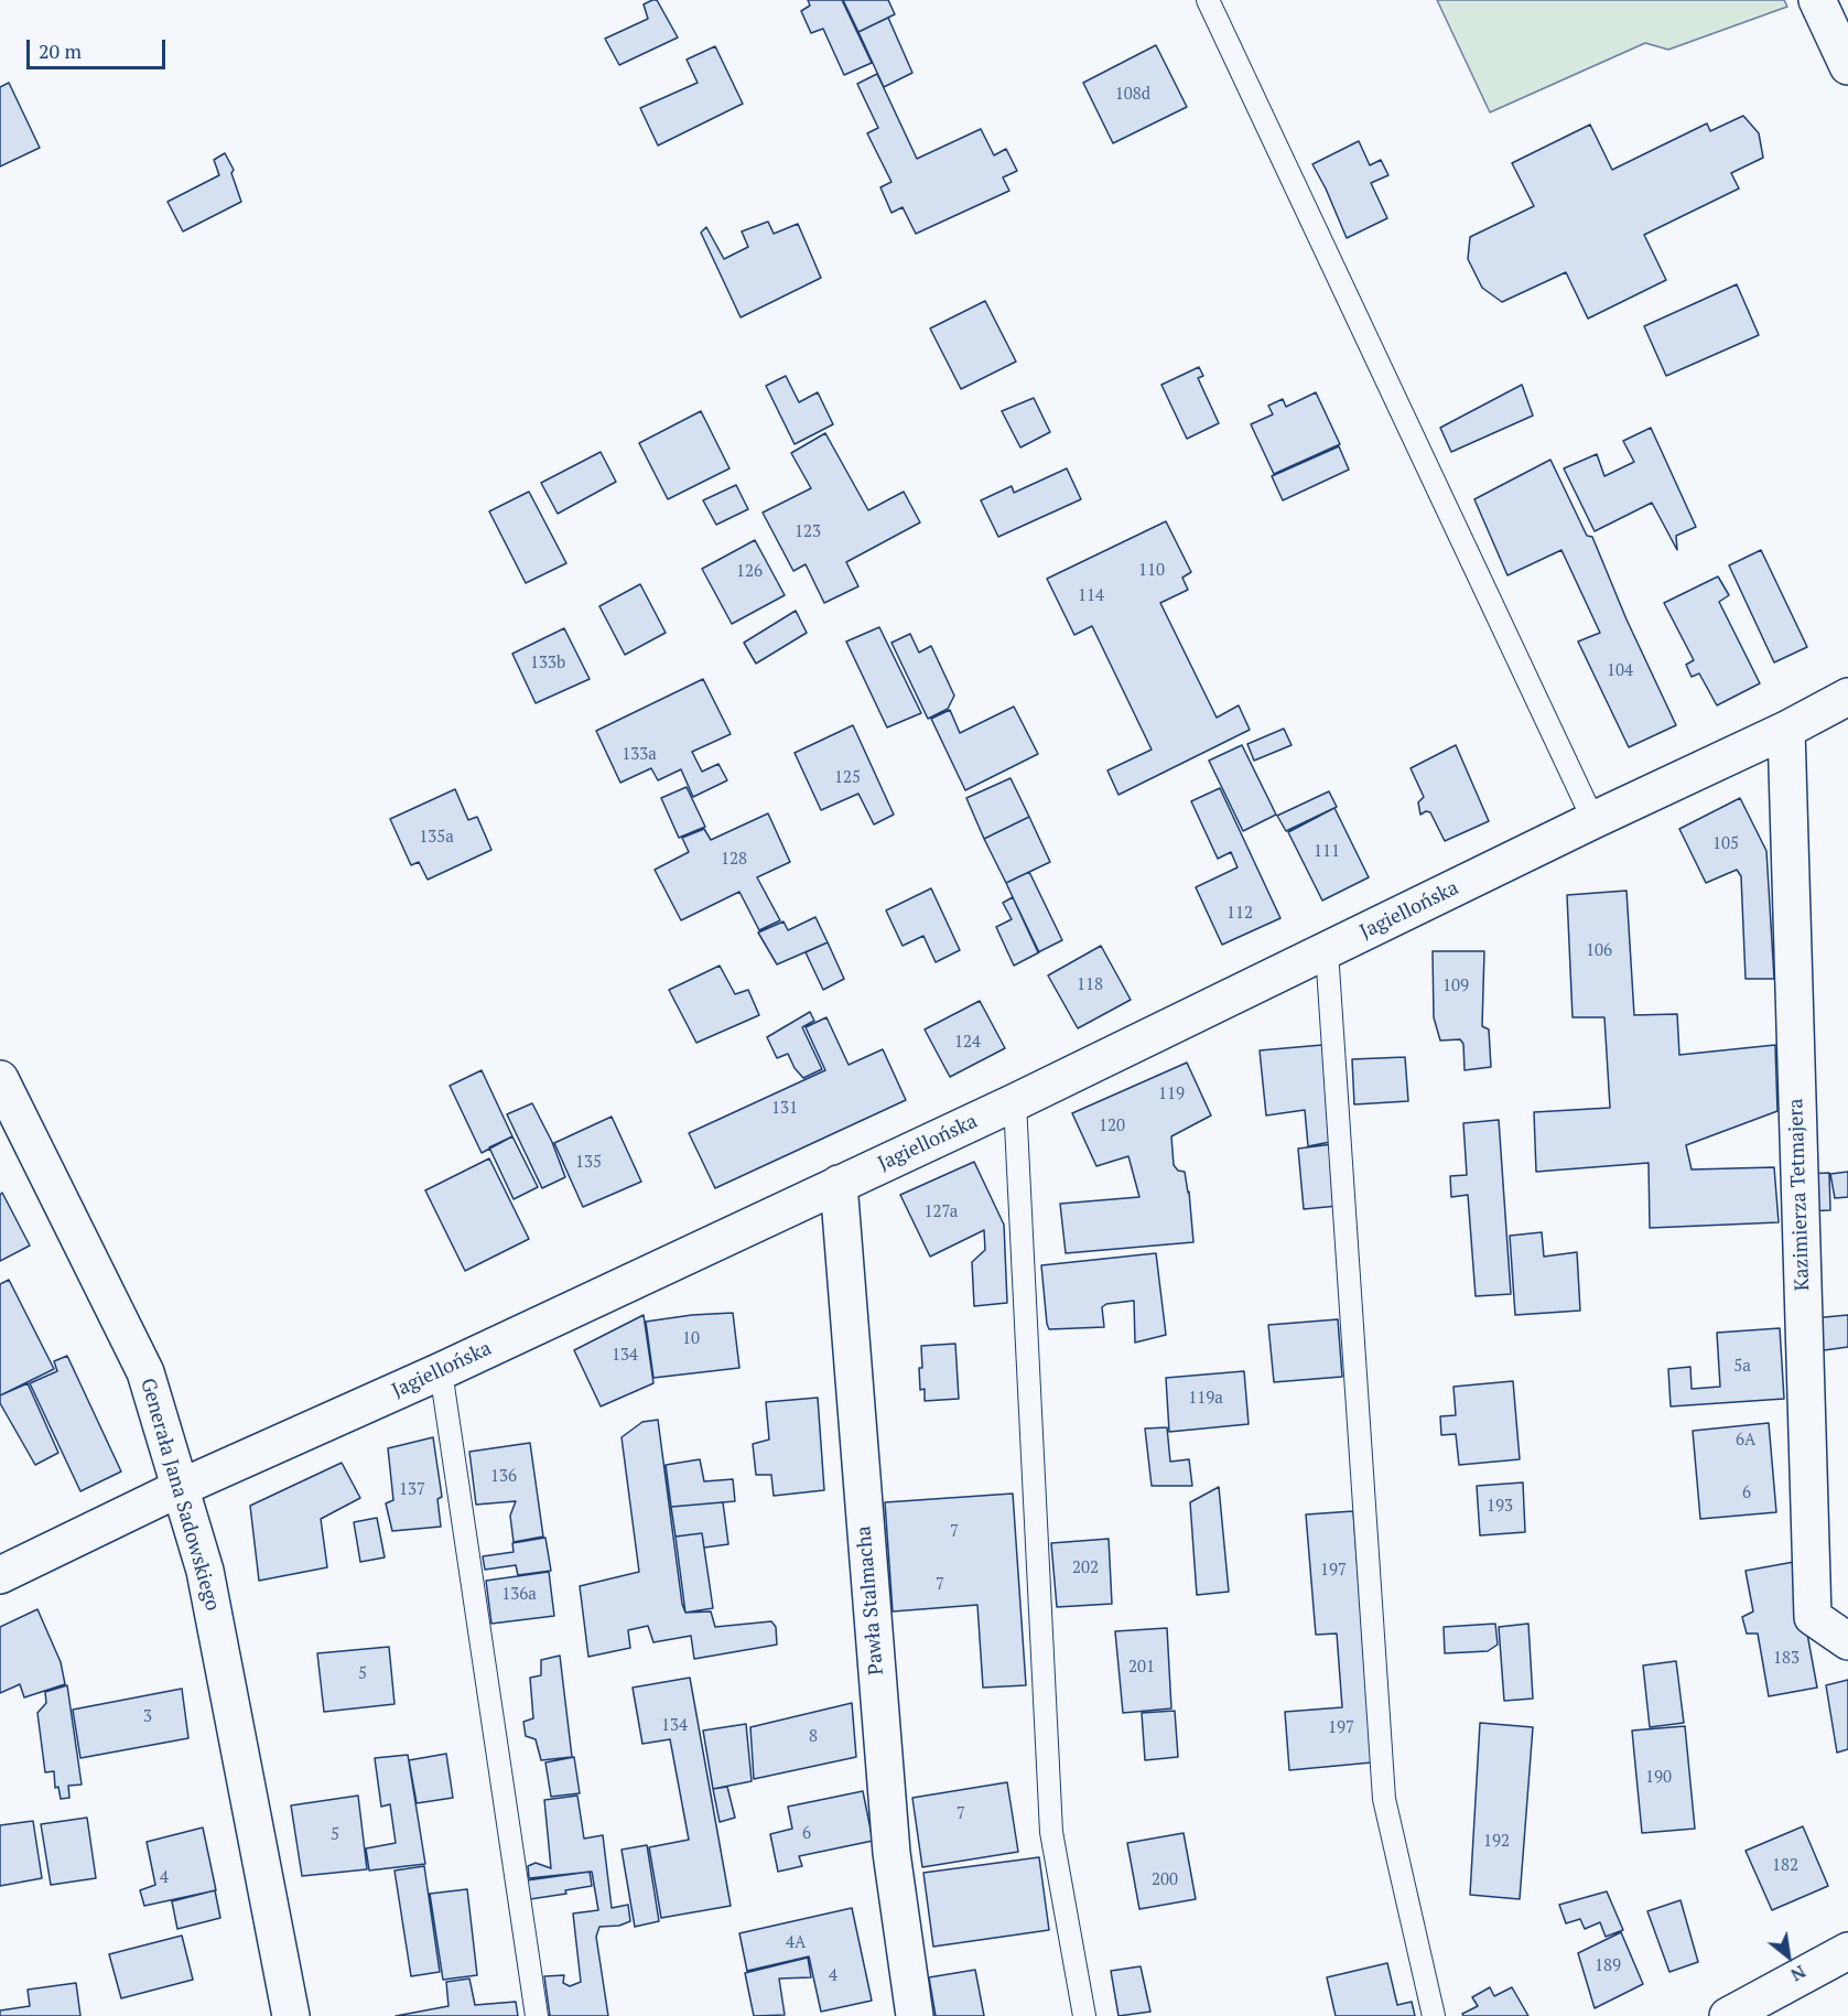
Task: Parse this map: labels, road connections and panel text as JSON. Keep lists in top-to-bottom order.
{
  "streets": {
    "street": [
      "Jagiellońska",
      "Kazimierza Tetmajera",
      "Generała Jana Sadowskiego",
      "Pawła Stalmacha"
    ]
  },
  "crossings": [
    ["Jagiellońska", "Kazimierza Tetmajera"],
    ["Jagiellońska", "Generała Jana Sadowskiego"],
    ["Jagiellońska", "Pawła Stalmacha"]
  ],
  "house_numbers": [
    "108d",
    "123",
    "110",
    "126",
    "114",
    "133b",
    "104",
    "133a",
    "125",
    "135a",
    "105",
    "111",
    "128",
    "112",
    "106",
    "118",
    "109",
    "124",
    "119",
    "131",
    "120",
    "135",
    "127a",
    "10",
    "134",
    "5a",
    "119a",
    "6A",
    "136",
    "137",
    "6",
    "193",
    "7",
    "202",
    "197",
    "7",
    "136a",
    "183",
    "201",
    "5",
    "3",
    "134",
    "197",
    "8",
    "190",
    "7",
    "6",
    "5",
    "192",
    "182",
    "4",
    "200",
    "4A",
    "189",
    "4"
  ],
  "scale_bar": "20 m",
  "north": "bottom right"
}
